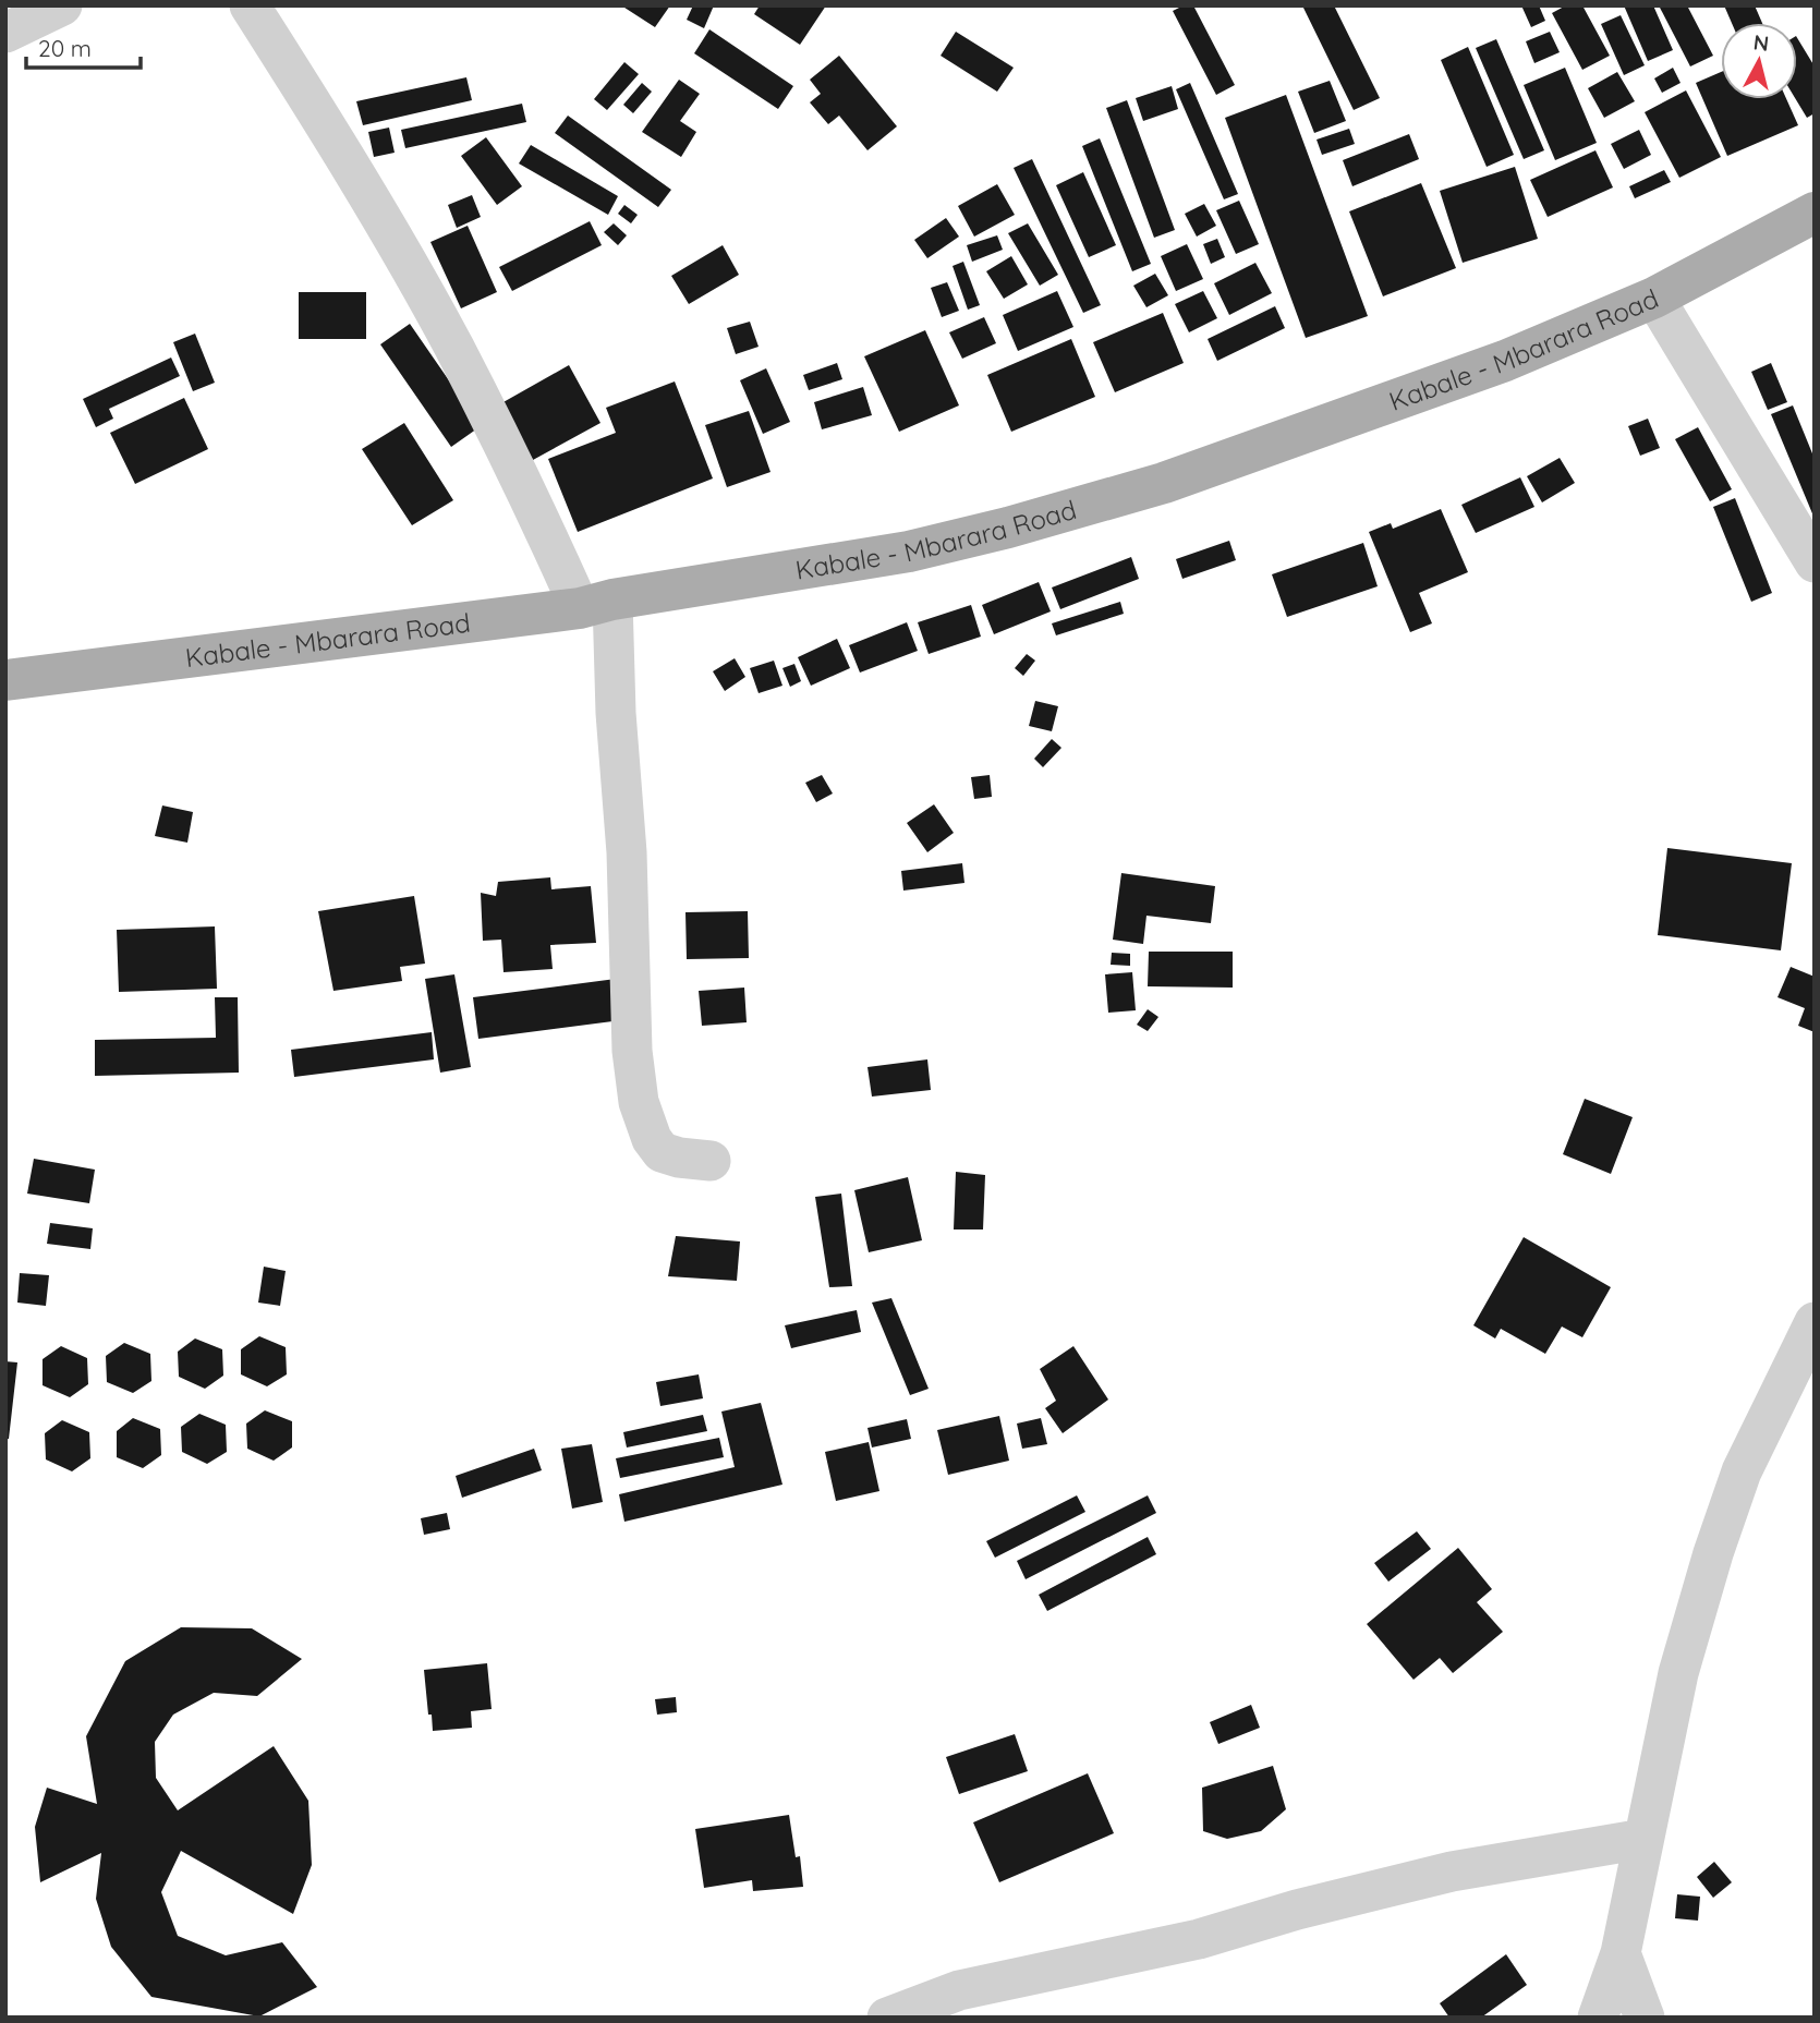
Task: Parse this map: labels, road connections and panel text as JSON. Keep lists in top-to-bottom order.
{
  "streets": {
    "main road": ["Kabale - Mbarara Road"]
  },
  "scale_bar": "20 m",
  "north": "top"
}
